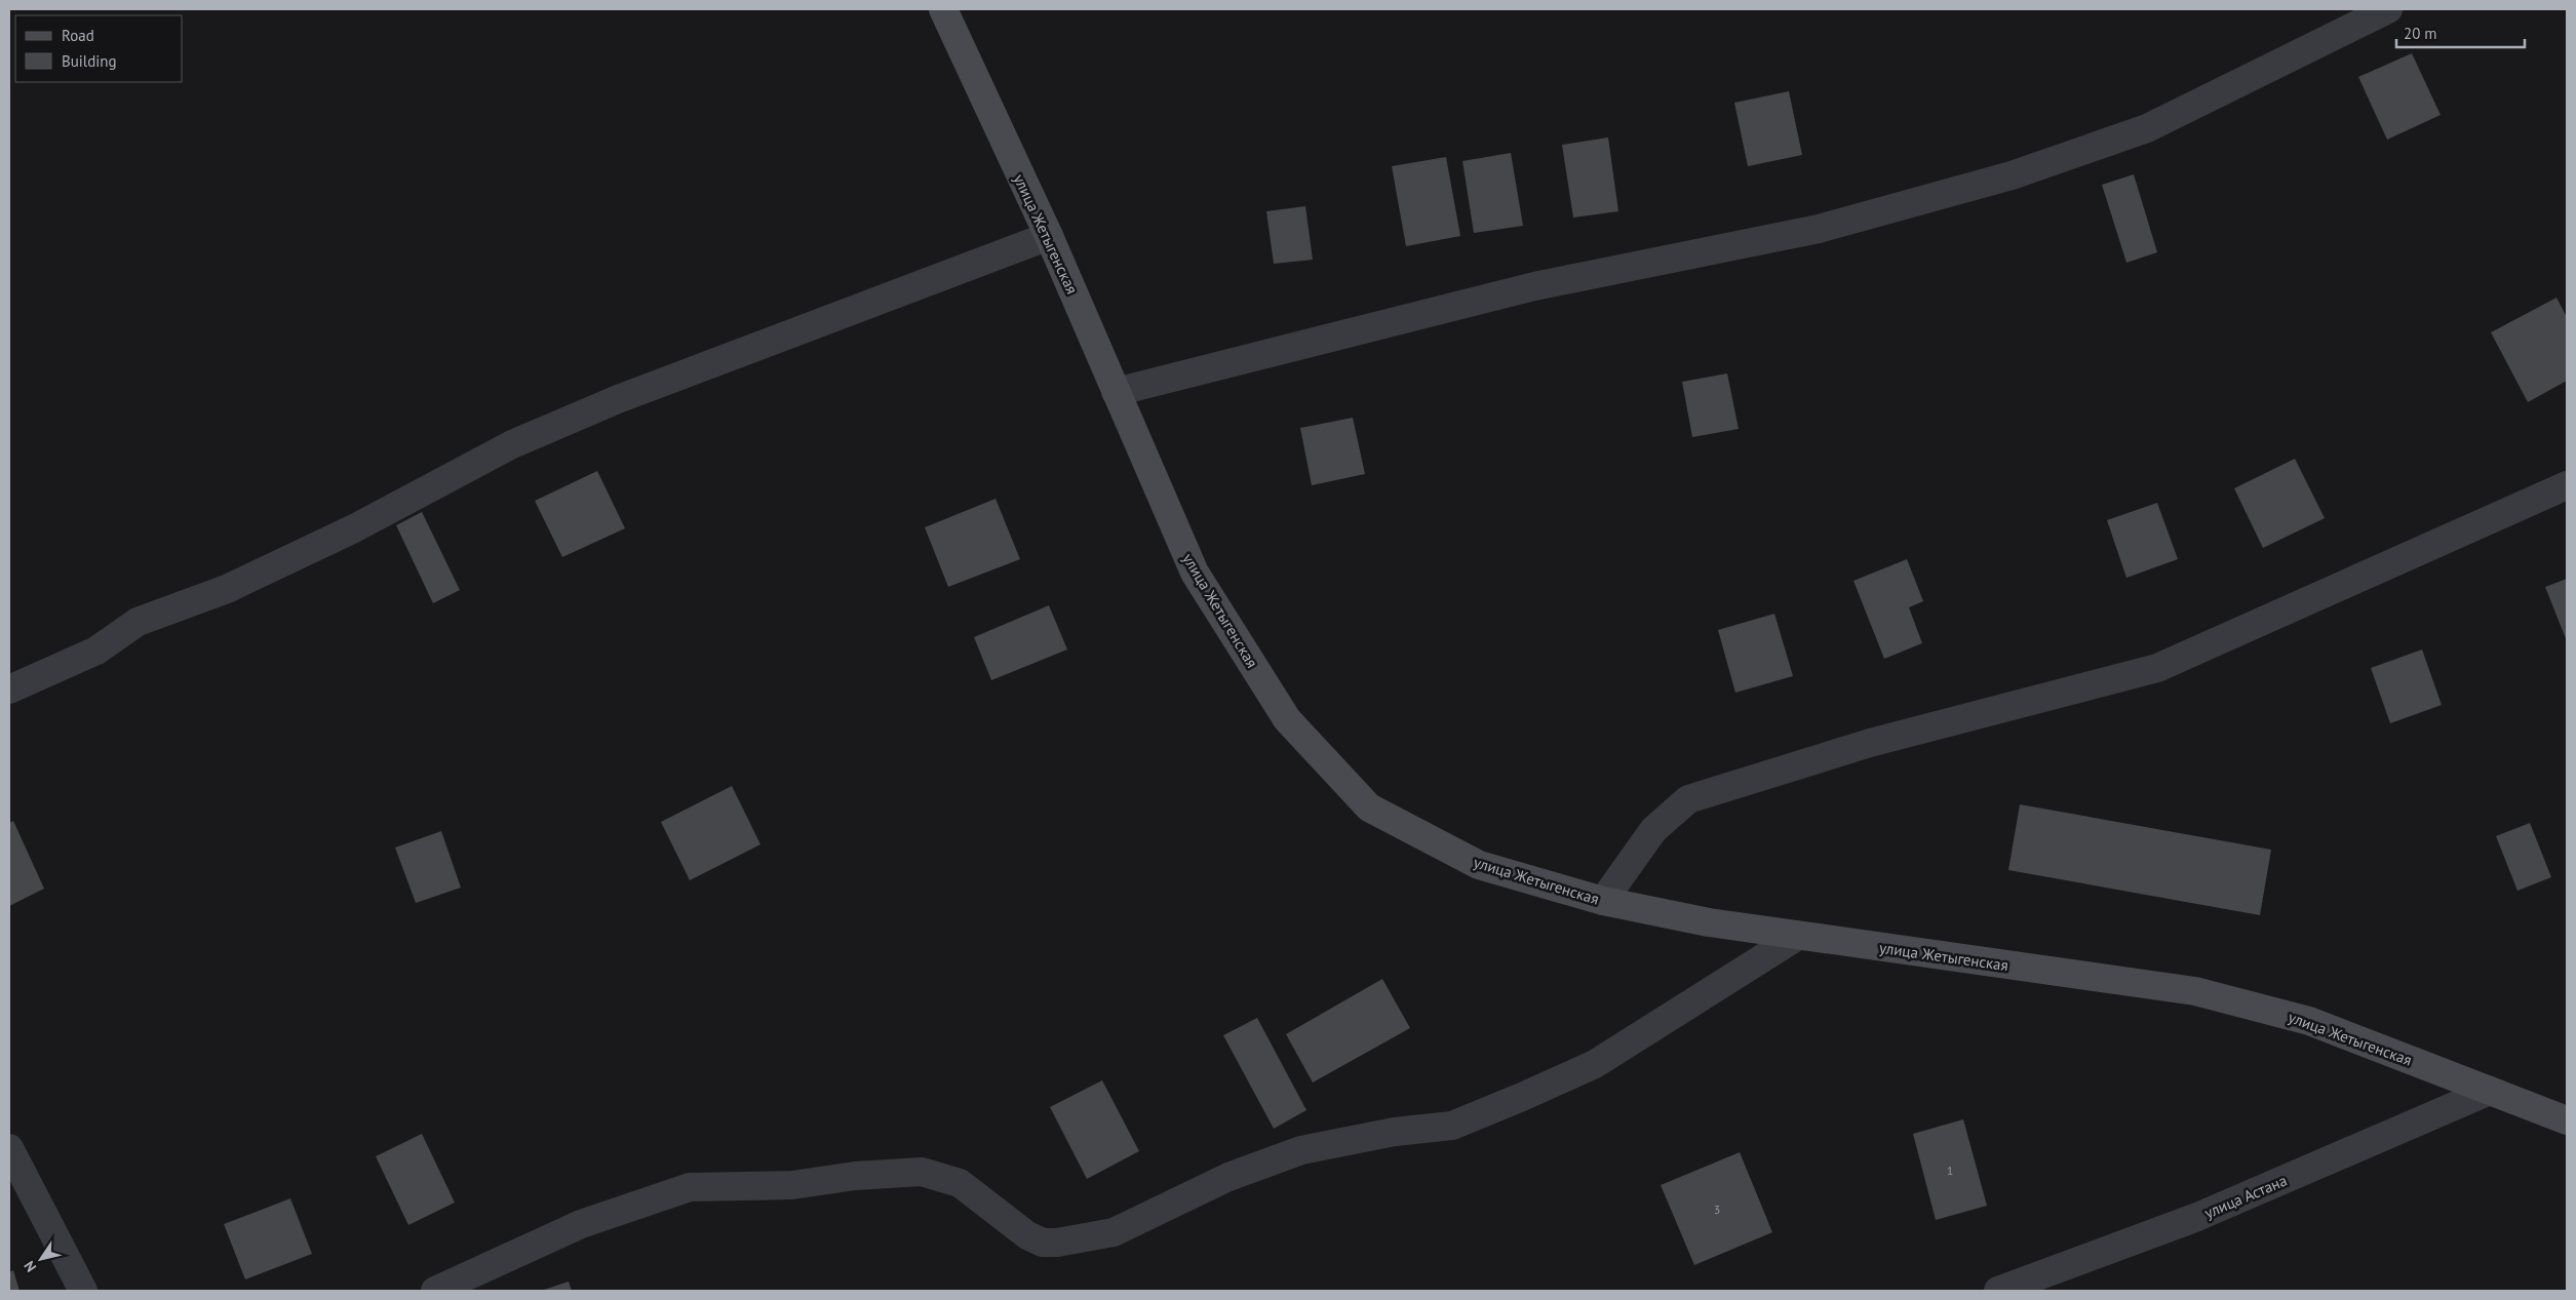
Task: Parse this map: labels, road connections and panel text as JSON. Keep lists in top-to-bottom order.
{
  "streets": {
    "main road": ["улица Жетыгенская"],
    "street": ["улица Астана"]
  },
  "crossings": [
    ["улица Жетыгенская", "улица Астана"]
  ],
  "house_numbers": ["1", "3"],
  "legend": ["Road", "Building"],
  "scale_bar": "20 m",
  "north": "bottom left"
}
